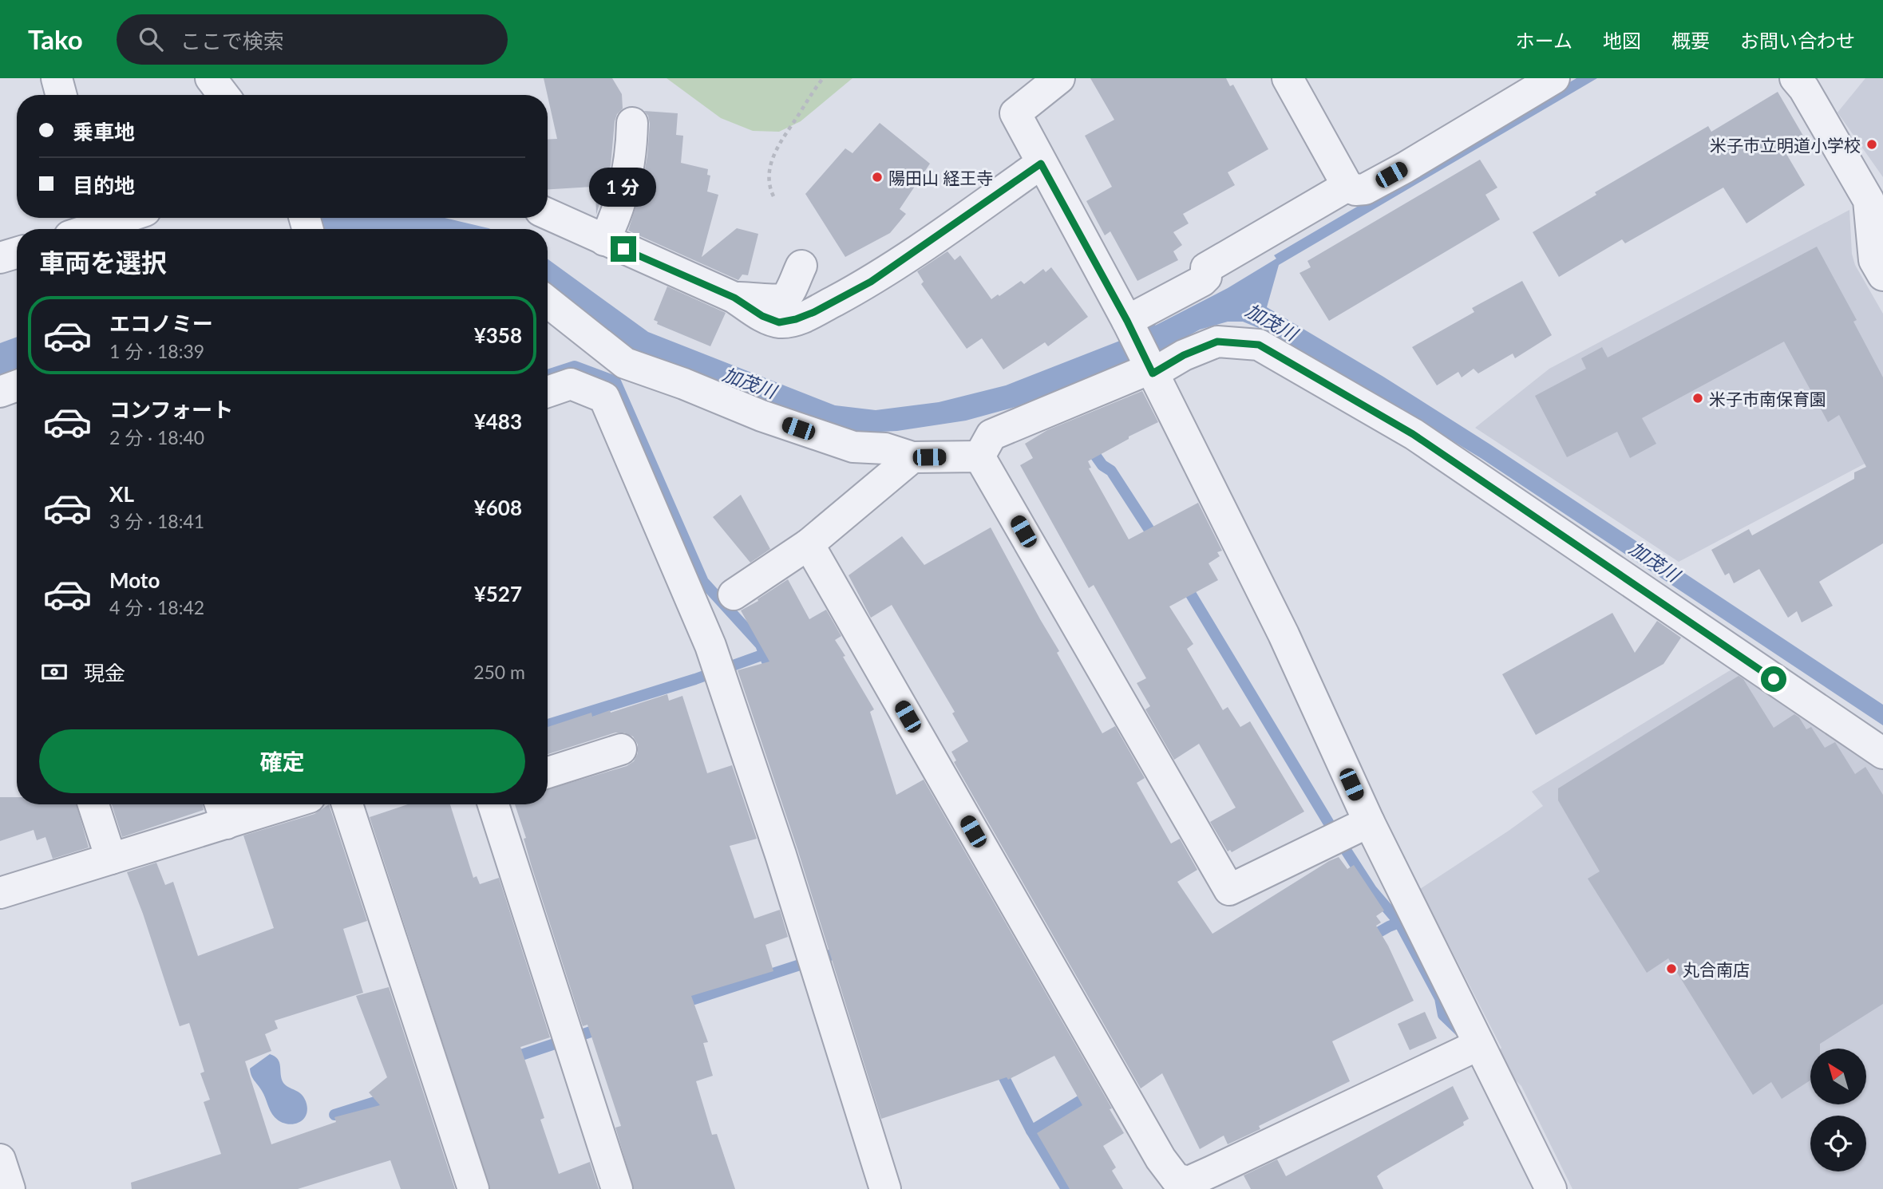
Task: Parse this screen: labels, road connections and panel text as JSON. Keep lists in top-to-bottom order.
{
  "water": ["加茂川"],
  "places": [
    "米子市立明道小学校",
    "陽田山 経王寺",
    "米子市南保育園",
    "丸合南店"
  ],
  "north": "top left",
  "page": {
    "header": "Tako",
    "search": "ここで検索",
    "nav": [
      "ホーム",
      "地図",
      "概要",
      "お問い合わせ"
    ],
    "banner": ["乗車地", "目的地"],
    "bubble": "1 分",
    "heading": "車両を選択",
    "list": [
      {
        "name": "エコノミー",
        "note": "1 分 · 18:39",
        "value": "¥358"
      },
      {
        "name": "コンフォート",
        "note": "2 分 · 18:40",
        "value": "¥483"
      },
      {
        "name": "XL",
        "note": "3 分 · 18:41",
        "value": "¥608"
      },
      {
        "name": "Moto",
        "note": "4 分 · 18:42",
        "value": "¥527"
      }
    ],
    "pay": ["現金", "250 m"],
    "buttons": "確定"
  }
}
